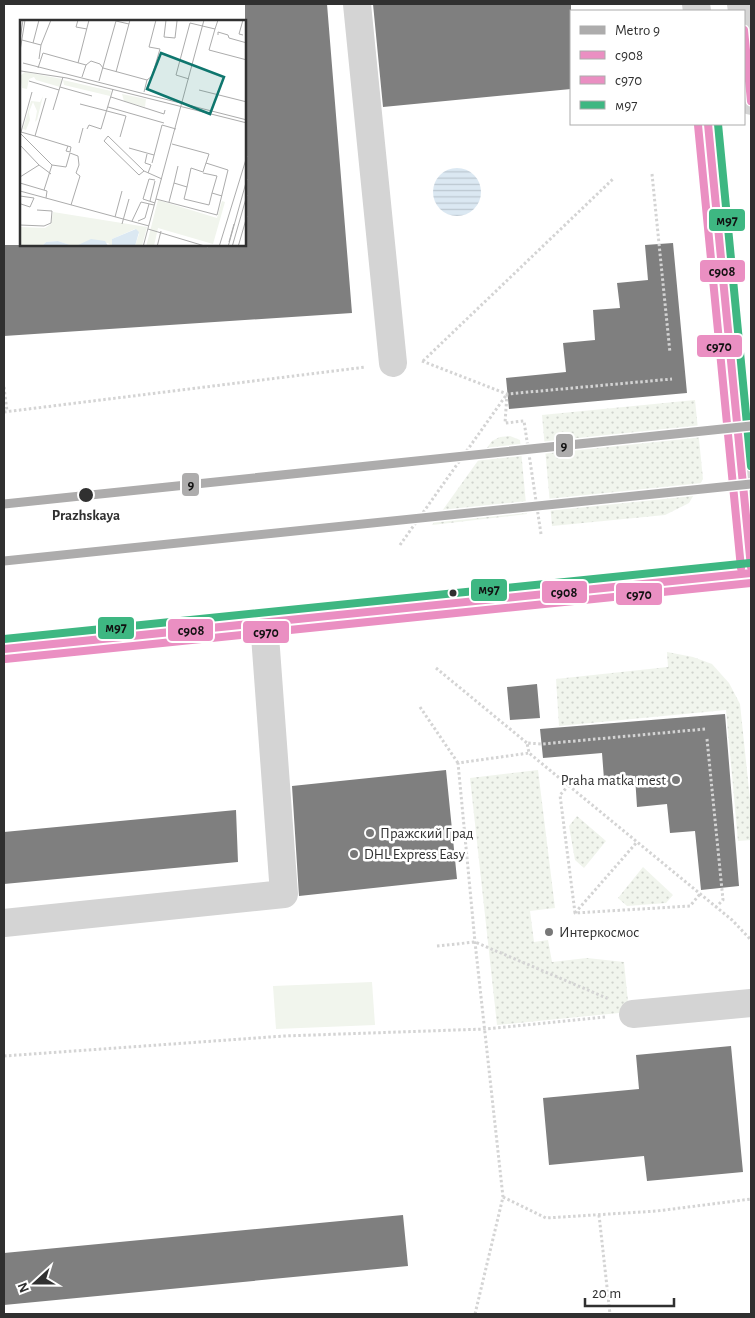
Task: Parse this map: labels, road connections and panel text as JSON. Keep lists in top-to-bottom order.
{
  "places": [
    "Prazhskaya",
    "Praha matka mest",
    "Пражский Град",
    "DHL Express Easy",
    "Интеркосмос"
  ],
  "lines": [
    "transit line с908",
    "transit line с970",
    "transit line м97",
    "metro line 9"
  ],
  "legend": [
    "Metro 9",
    "с908",
    "с970",
    "м97"
  ],
  "scale_bar": "20 m",
  "north": "left"
}
